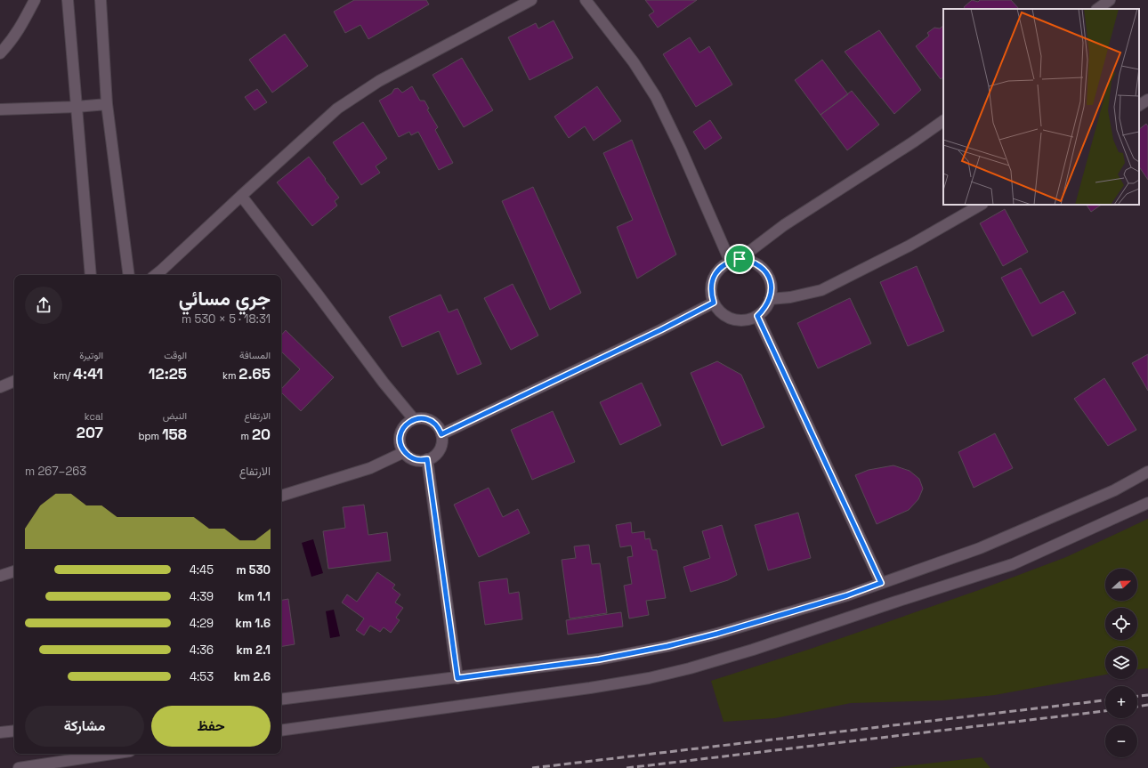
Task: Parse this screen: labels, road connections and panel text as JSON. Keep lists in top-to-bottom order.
{
  "north": "right",
  "page": {
    "heading": ["جري مسائي", "18:31 · 5 × 530 m"],
    "stats": [
      ["المسافة", "2.65 km"],
      ["الوقت", "12:25"],
      ["الوتيرة", "4:41 /km"],
      ["الارتفاع", "20 m"],
      ["النبض", "158 bpm"],
      ["kcal", "207"]
    ],
    "chart": ["الارتفاع", "263–267 m"],
    "list": [
      {
        "name": "530 m",
        "note": "4:45"
      },
      {
        "name": "1.1 km",
        "note": "4:39"
      },
      {
        "name": "1.6 km",
        "note": "4:29"
      },
      {
        "name": "2.1 km",
        "note": "4:36"
      },
      {
        "name": "2.6 km",
        "note": "4:53"
      }
    ],
    "map_buttons": ["+", "−"],
    "buttons": ["حفظ", "مشاركة"]
  }
}
